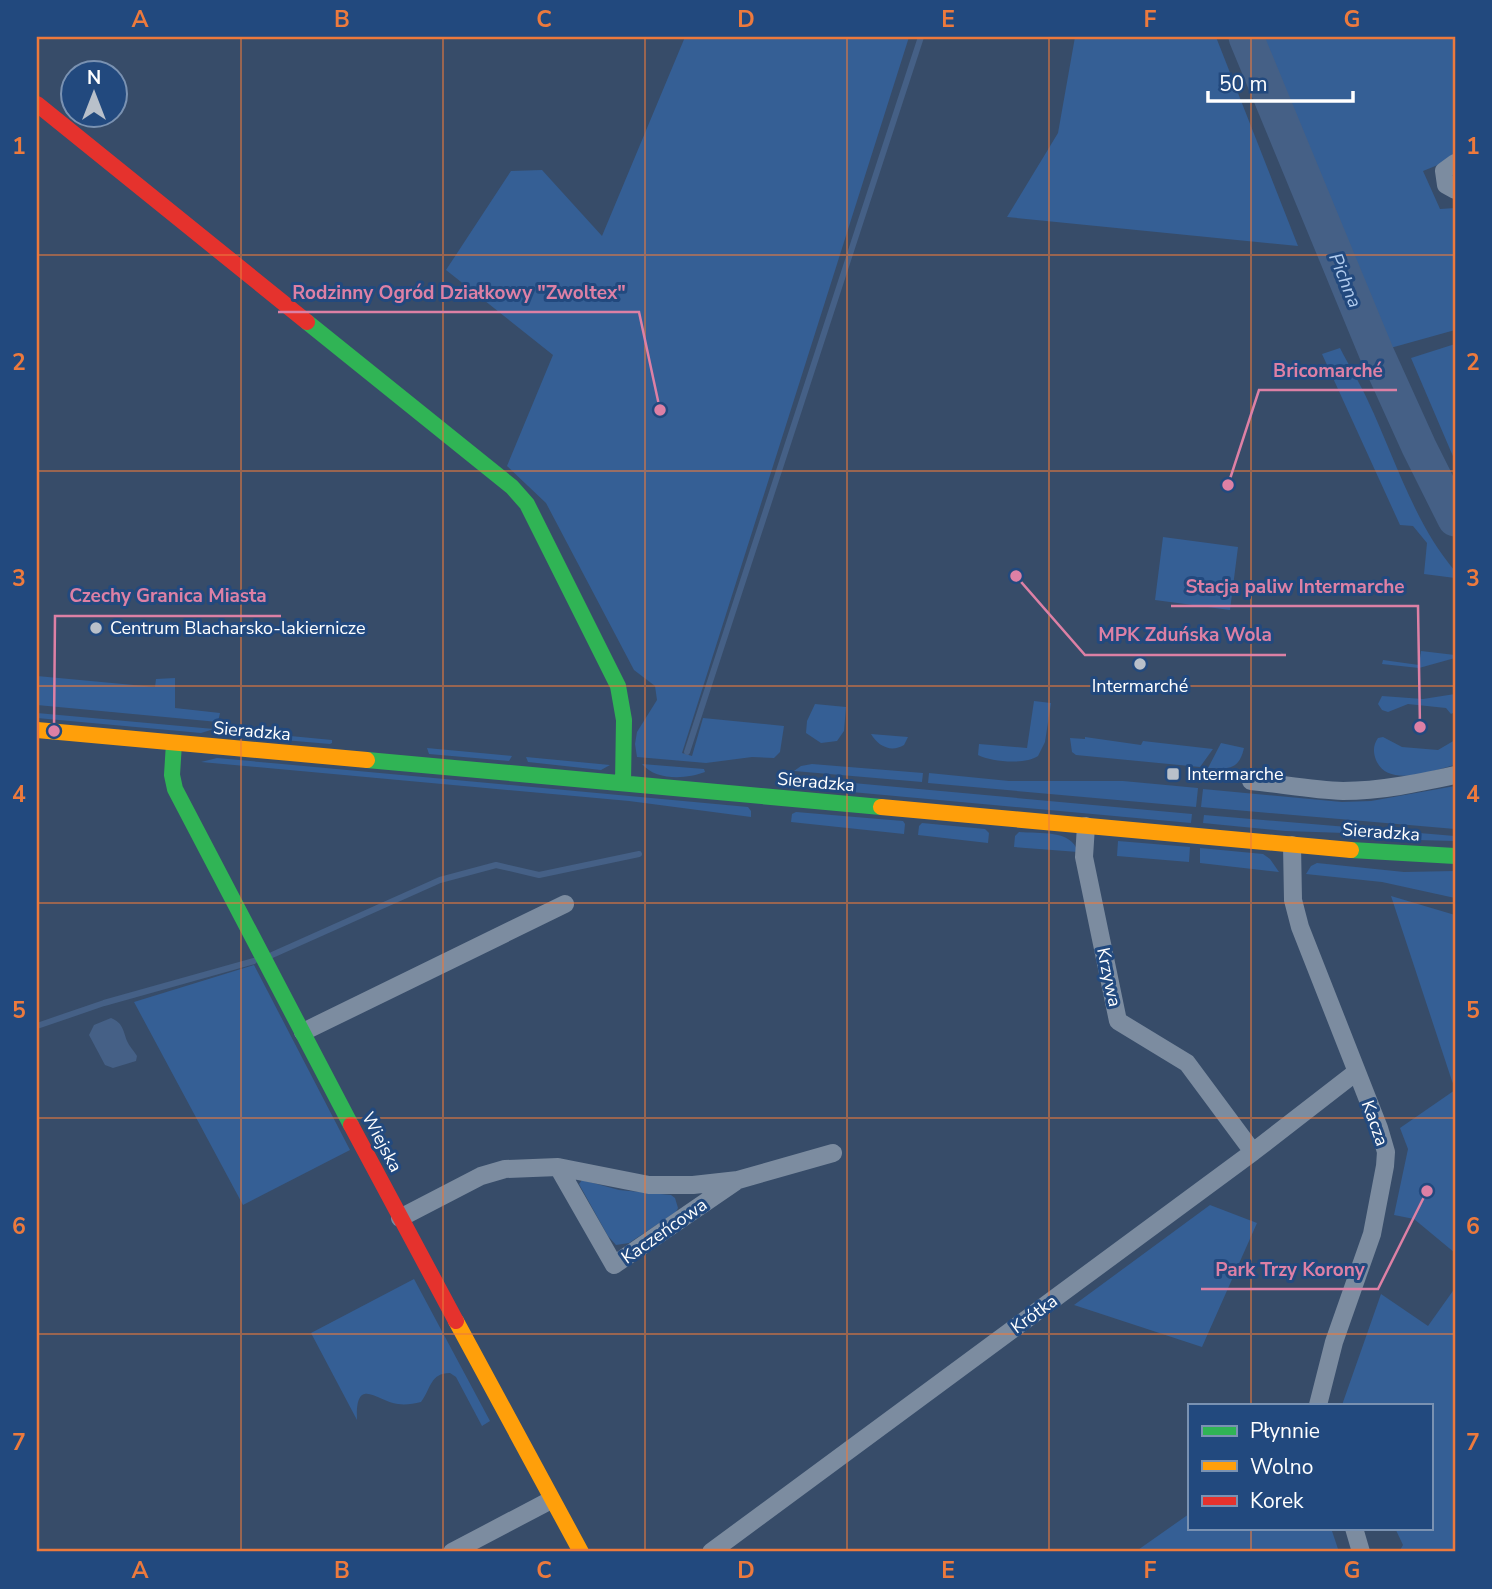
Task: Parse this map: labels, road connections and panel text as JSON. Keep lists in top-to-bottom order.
{
  "streets": {
    "street": [
      "Sieradzka",
      "Krzywa",
      "Kacza",
      "Wiejska",
      "Kaczeńcowa",
      "Krótka"
    ]
  },
  "crossings": [
    ["Sieradzka", "Krzywa"],
    ["Sieradzka", "Kacza"],
    ["Sieradzka", "Wiejska"],
    ["Krzywa", "Krótka"],
    ["Kacza", "Krótka"],
    ["Wiejska", "Kaczeńcowa"]
  ],
  "water": ["Pichna"],
  "places": {
    "other": [
      "Rodzinny Ogród Działkowy \"Zwoltex\"",
      "Bricomarché",
      "MPK Zduńska Wola",
      "Centrum Blacharsko-lakiernicze",
      "Intermarché",
      "Stacja paliw Intermarche",
      "Czechy Granica Miasta",
      "Park Trzy Korony"
    ],
    "transit": ["Intermarche"]
  },
  "legend": ["Płynnie", "Wolno", "Korek"],
  "scale_bar": "50 m",
  "north": "top",
  "grid": {
    "columns": [
      "A",
      "B",
      "C",
      "D",
      "E",
      "F",
      "G"
    ],
    "rows": [
      "1",
      "2",
      "3",
      "4",
      "5",
      "6",
      "7"
    ]
  }
}
